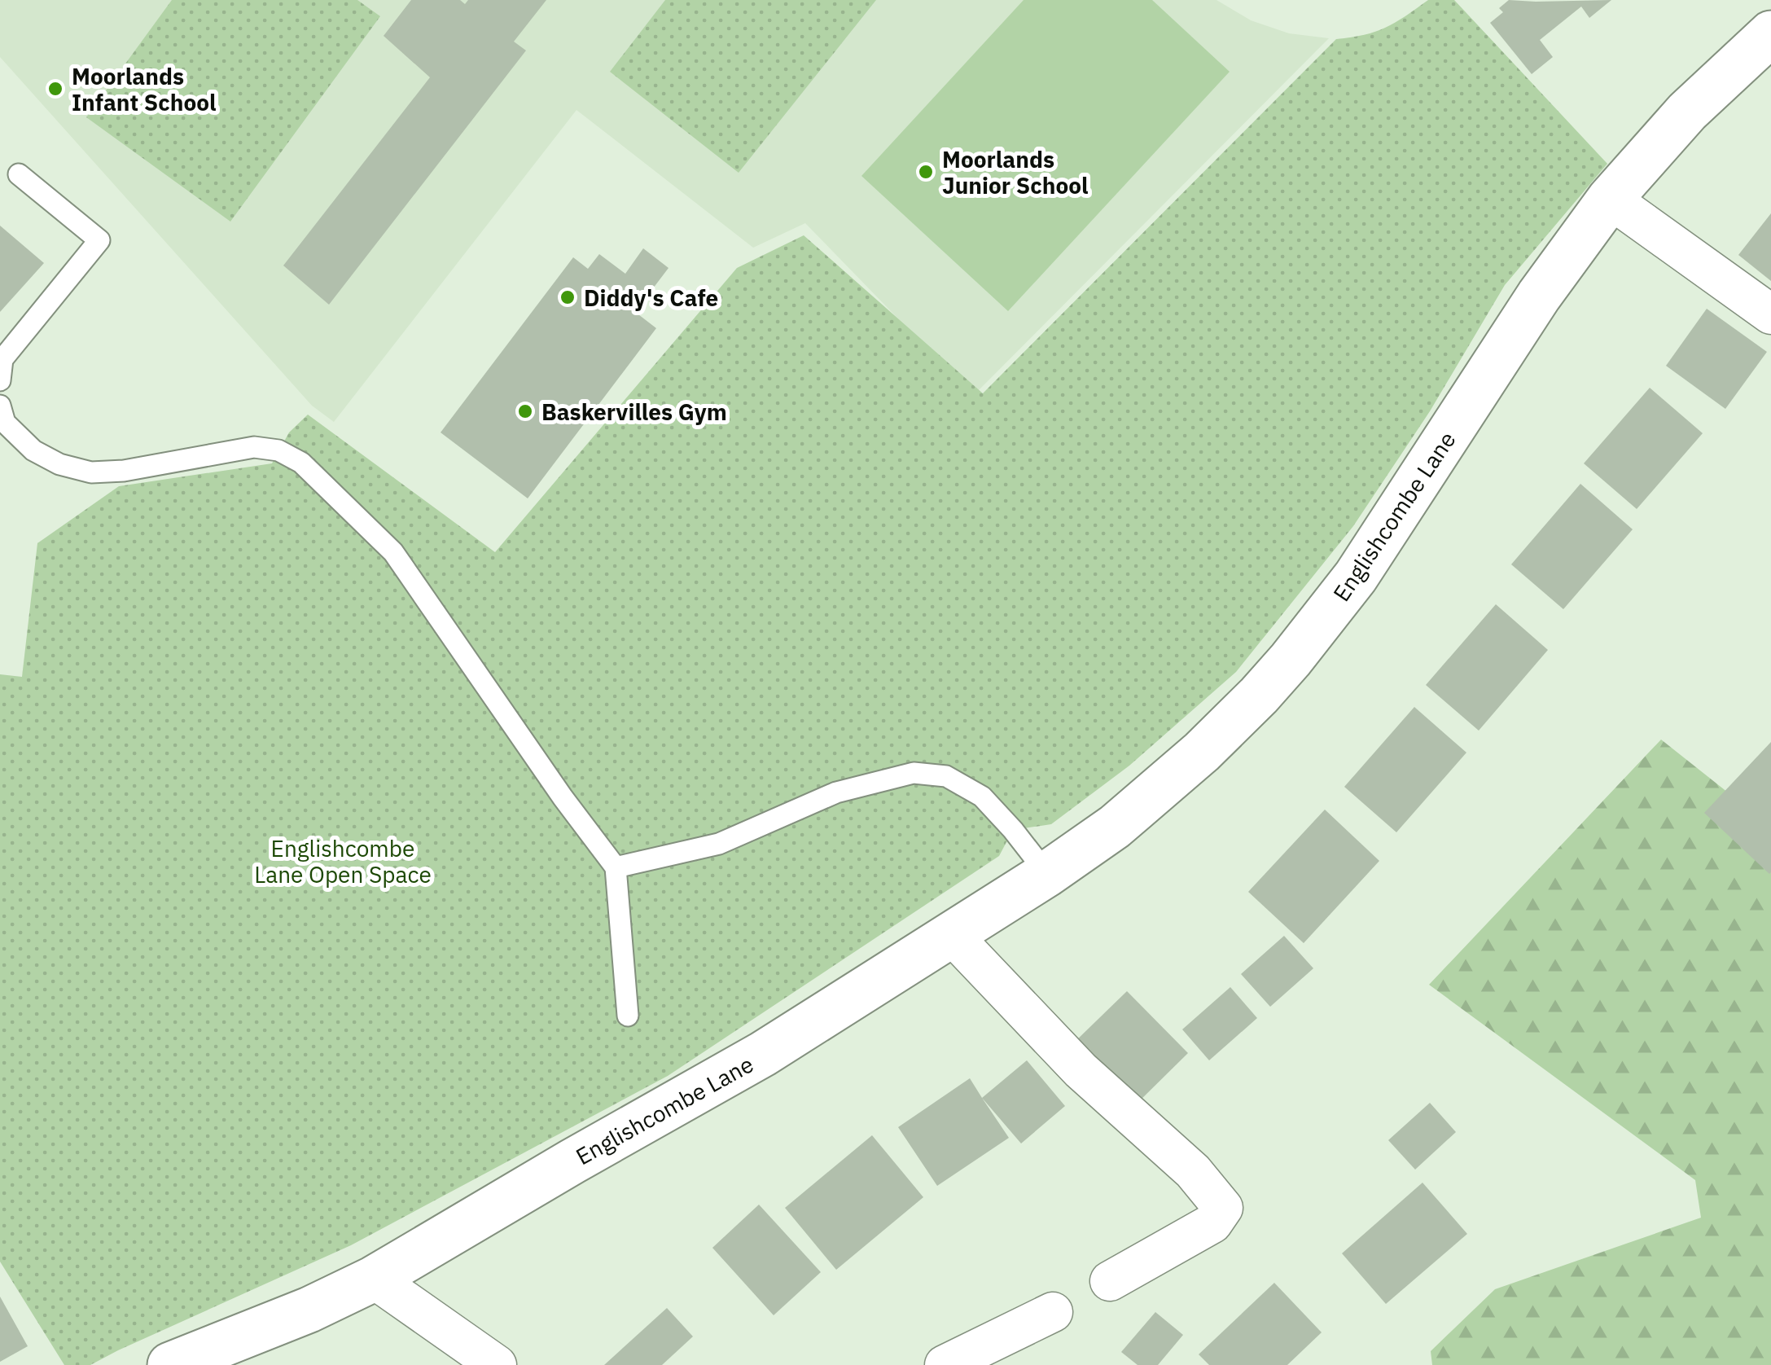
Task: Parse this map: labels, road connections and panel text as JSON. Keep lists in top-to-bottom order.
{
  "streets": {
    "street": ["Englishcombe Lane"]
  },
  "parks": ["Englishcombe Lane Open Space"],
  "places": [
    "Moorlands Infant School",
    "Moorlands Junior School",
    "Diddy's Cafe",
    "Baskervilles Gym"
  ]
}
